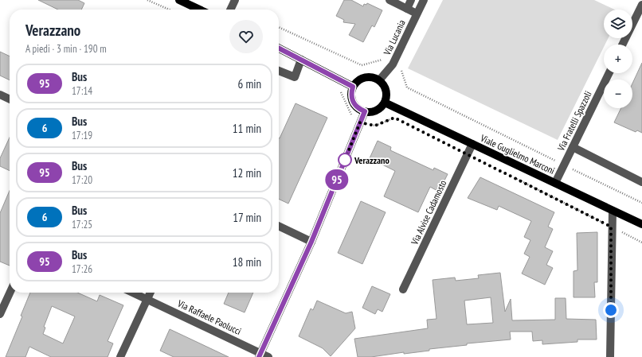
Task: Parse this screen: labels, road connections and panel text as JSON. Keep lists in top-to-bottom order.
{
  "streets": {
    "main road": ["Viale Guglielmo Marconi"],
    "street": [
      "Via Lucania",
      "Via Fratelli Spazzoli",
      "Via Alvise Cadamosto",
      "Via Raffaele Paolucci"
    ]
  },
  "crossings": [
    ["Via Lucania", "Viale Guglielmo Marconi"],
    ["Via Fratelli Spazzoli", "Viale Guglielmo Marconi"],
    ["Viale Guglielmo Marconi", "Via Alvise Cadamosto"]
  ],
  "places": ["Verazzano"],
  "lines": ["bus line 95"],
  "page": {
    "on_map": "95",
    "map_buttons": ["+", "−"],
    "heading": ["Verazzano", "A piedi · 3 min · 190 m"],
    "list": [
      {
        "mark": "95",
        "name": "Bus",
        "note": "17:14",
        "value": "6 min"
      },
      {
        "mark": "6",
        "name": "Bus",
        "note": "17:19",
        "value": "11 min"
      },
      {
        "mark": "95",
        "name": "Bus",
        "note": "17:20",
        "value": "12 min"
      },
      {
        "mark": "6",
        "name": "Bus",
        "note": "17:25",
        "value": "17 min"
      },
      {
        "mark": "95",
        "name": "Bus",
        "note": "17:26",
        "value": "18 min"
      }
    ]
  }
}
